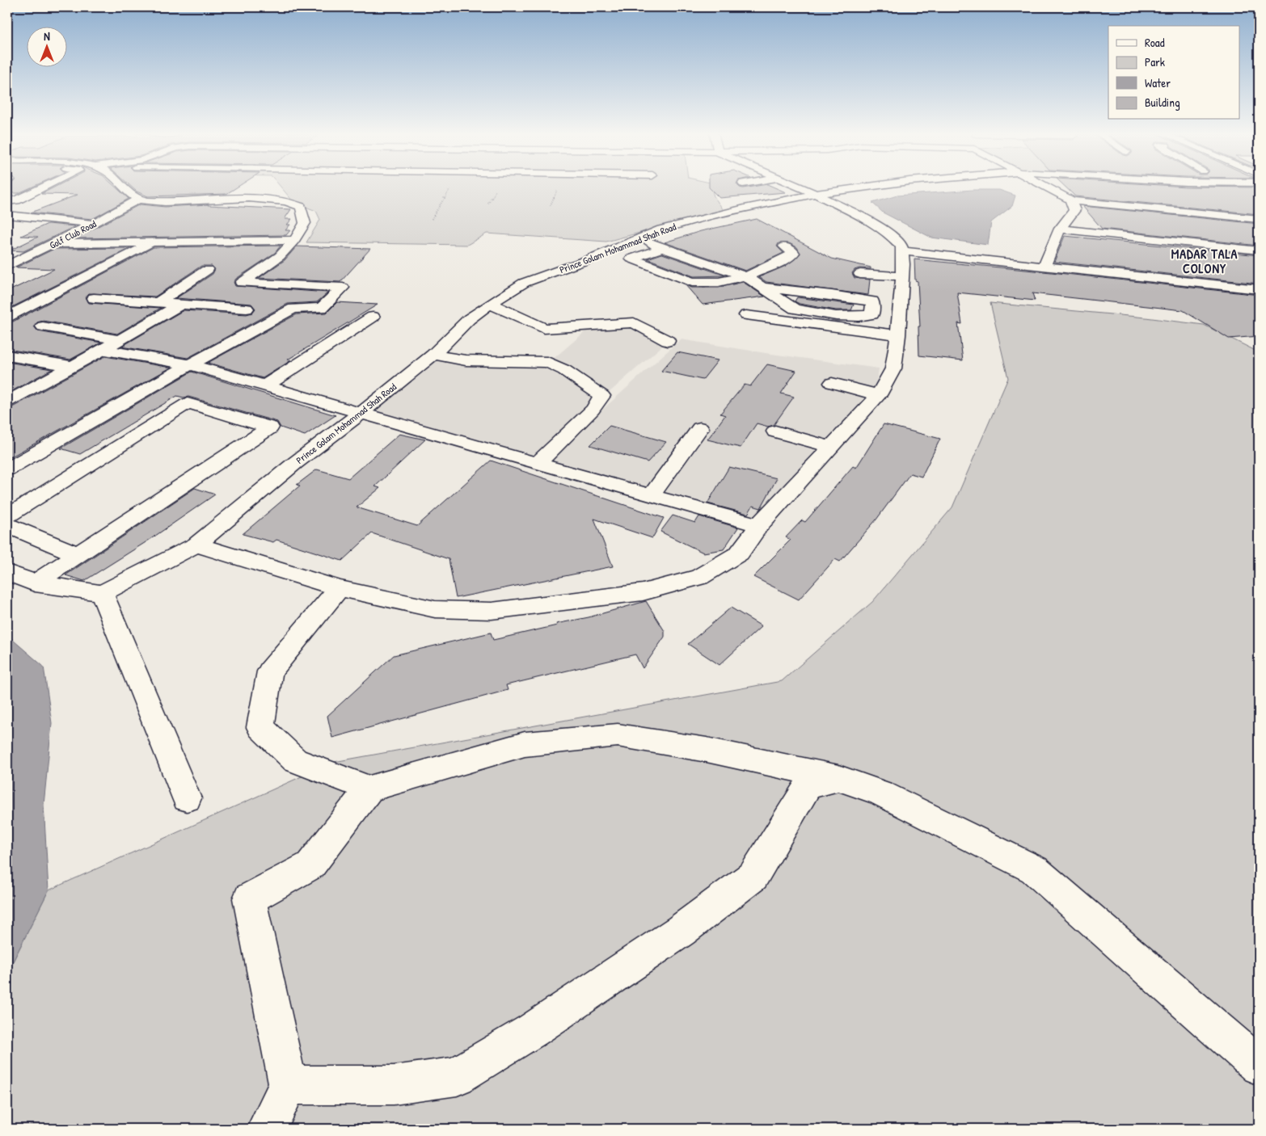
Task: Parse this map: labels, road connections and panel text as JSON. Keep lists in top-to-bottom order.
{
  "streets": {
    "street": ["Golf Club Road", "Prince Golam Mohammad Shah Road"]
  },
  "districts": ["MADAR TALA COLONY"],
  "legend": [
    "Road",
    "Park",
    "Water",
    "Building"
  ],
  "north": "top"
}
